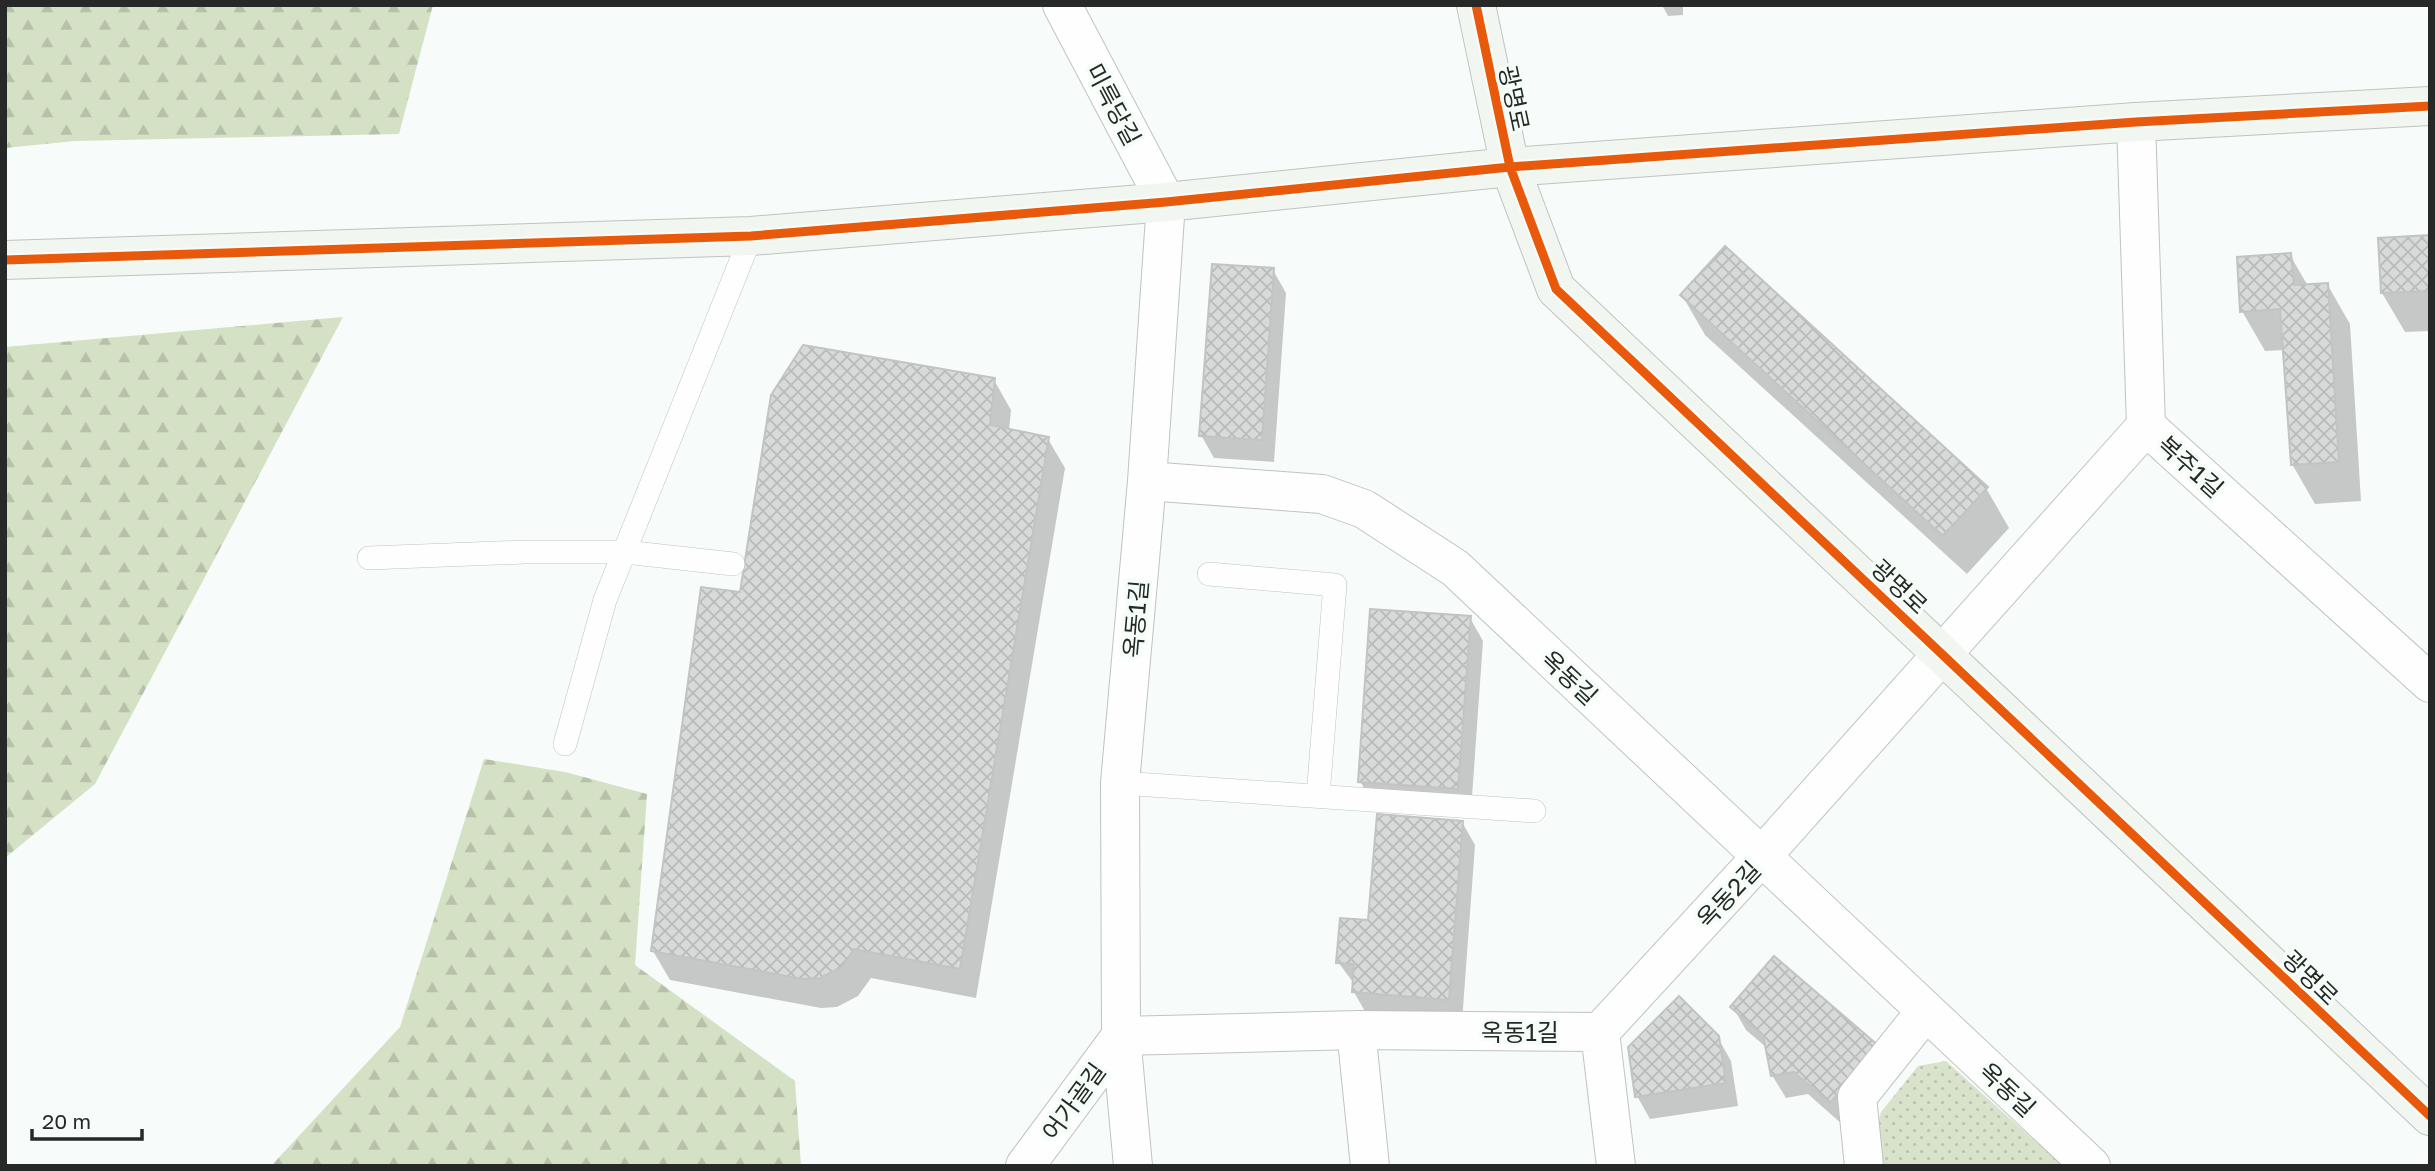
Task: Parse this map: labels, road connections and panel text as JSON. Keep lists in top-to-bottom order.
{
  "streets": {
    "street": [
      "광명로",
      "미륵당길",
      "복주1길",
      "옥동1길",
      "옥동길",
      "옥동2길",
      "어가골길"
    ]
  },
  "crossings": [
    ["광명로", "옥동2길"],
    ["미륵당길", "옥동1길"],
    ["복주1길", "옥동2길"],
    ["옥동1길", "옥동길"],
    ["옥동1길", "옥동2길"],
    ["옥동1길", "어가골길"],
    ["옥동길", "옥동2길"]
  ],
  "scale_bar": "20 m"
}
